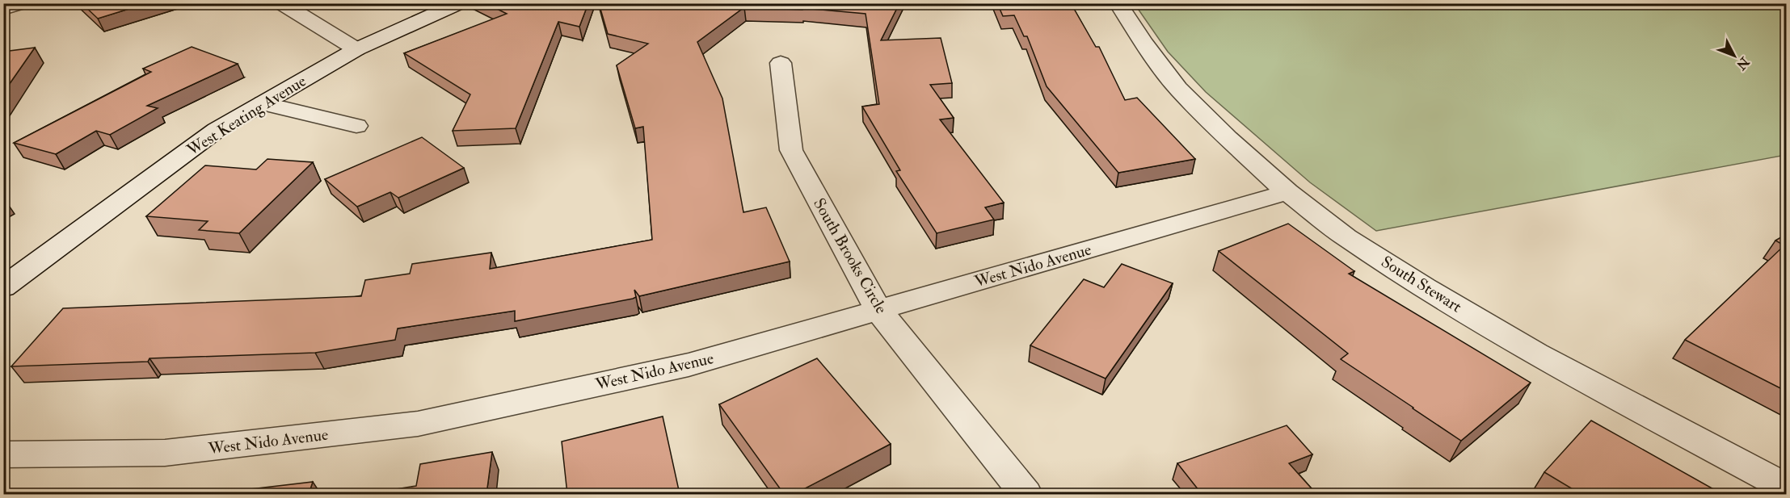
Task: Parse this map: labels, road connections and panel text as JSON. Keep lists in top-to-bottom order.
{
  "streets": {
    "street": [
      "West Keating Avenue",
      "South Brooks Circle",
      "West Nido Avenue",
      "South Stewart"
    ]
  },
  "crossings": [
    ["South Brooks Circle", "West Nido Avenue"],
    ["West Nido Avenue", "South Stewart"]
  ],
  "north": "bottom right"
}
